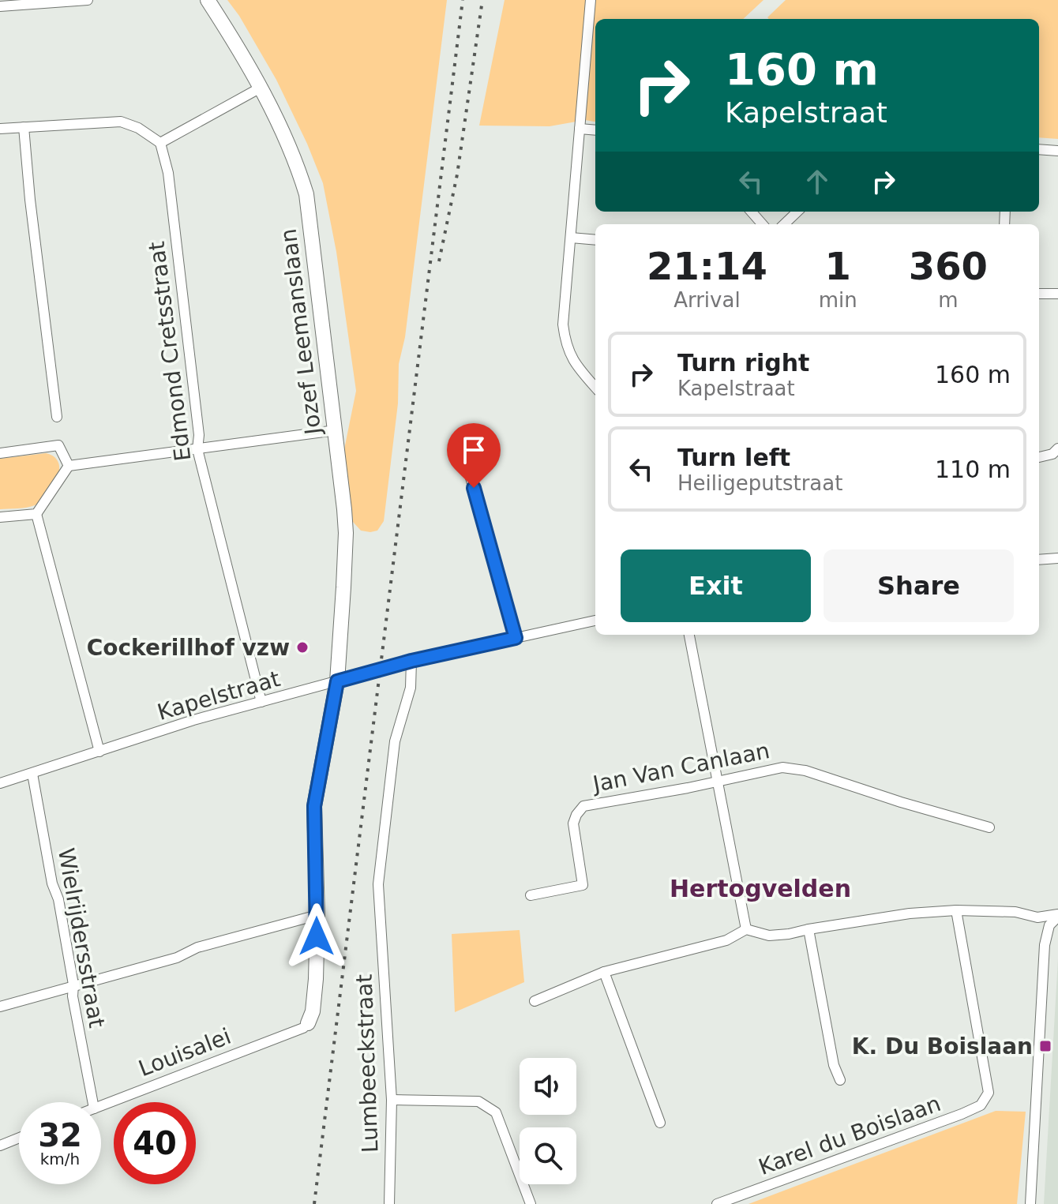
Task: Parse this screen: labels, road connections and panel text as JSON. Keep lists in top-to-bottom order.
{
  "streets": {
    "street": [
      "Jozef Leemanslaan",
      "Edmond Cretsstraat",
      "Kapelstraat",
      "Jan Van Canlaan",
      "Wielrijdersstraat",
      "Louisalei",
      "Lumbeeckstraat",
      "Karel du Boislaan"
    ]
  },
  "crossings": [
    ["Jozef Leemanslaan", "Kapelstraat"],
    ["Jozef Leemanslaan", "Louisalei"],
    ["Edmond Cretsstraat", "Kapelstraat"],
    ["Kapelstraat", "Wielrijdersstraat"],
    ["Kapelstraat", "Lumbeeckstraat"]
  ],
  "districts": ["Hertogvelden"],
  "places": {
    "other": ["Cockerillhof vzw"],
    "transit": ["K. Du Boislaan"]
  },
  "page": {
    "turn": ["160 m", "Kapelstraat"],
    "eta": [
      "21:14",
      "Arrival",
      "1",
      "min",
      "360",
      "m"
    ],
    "list": [
      {
        "name": "Turn right",
        "note": "Kapelstraat",
        "value": "160 m"
      },
      {
        "name": "Turn left",
        "note": "Heiligeputstraat",
        "value": "110 m"
      }
    ],
    "buttons": ["Exit", "Share"],
    "speed": "32 km/h",
    "limit": "40"
  }
}
